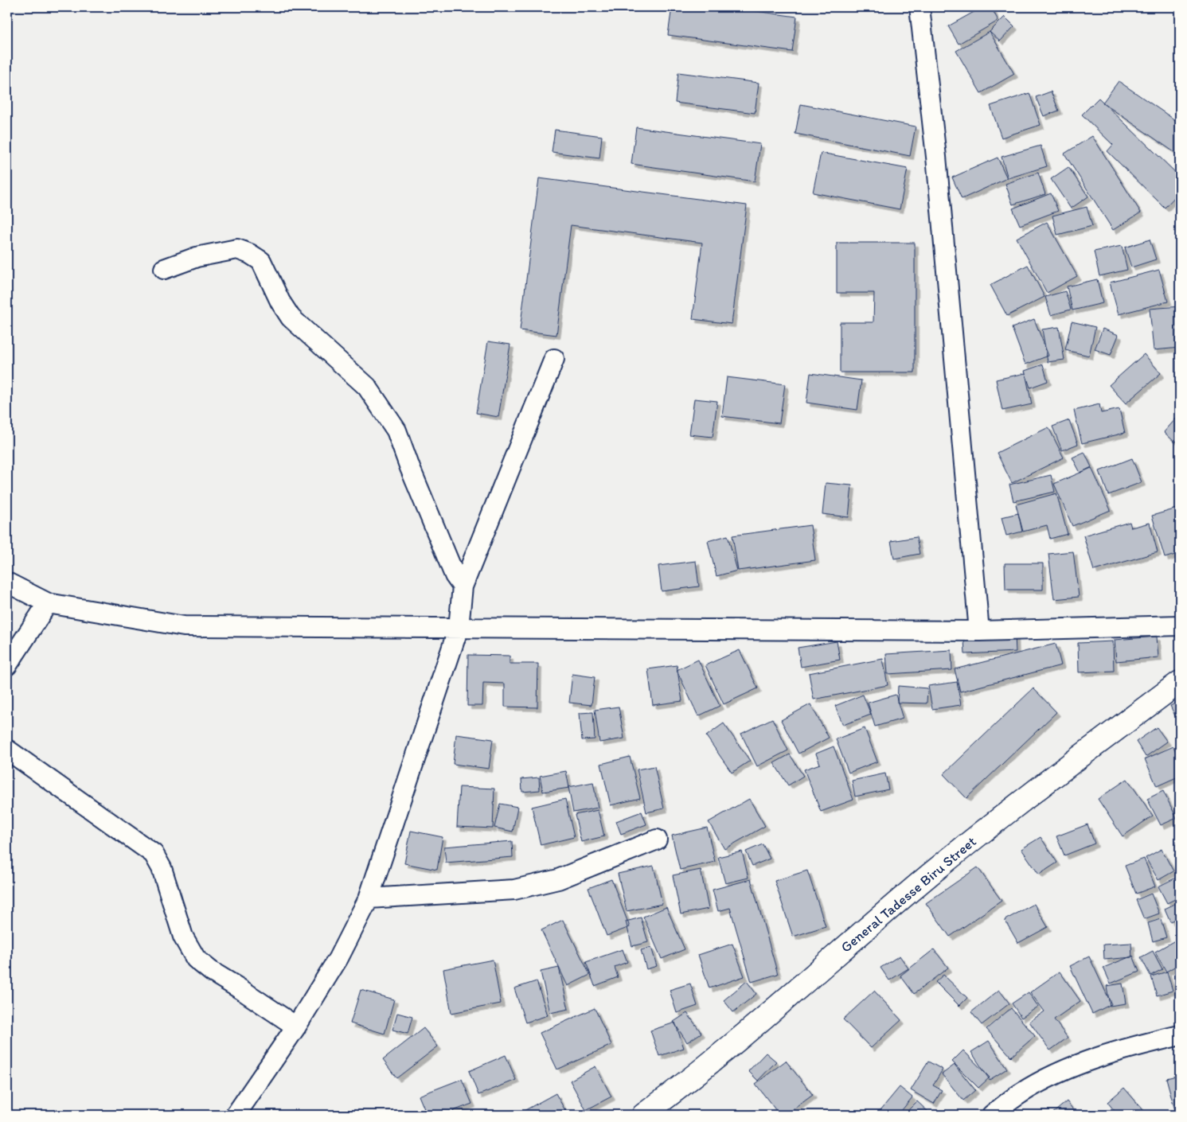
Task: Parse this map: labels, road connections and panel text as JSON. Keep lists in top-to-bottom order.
{
  "streets": {
    "street": ["General Tadesse Biru Street"]
  }
}
